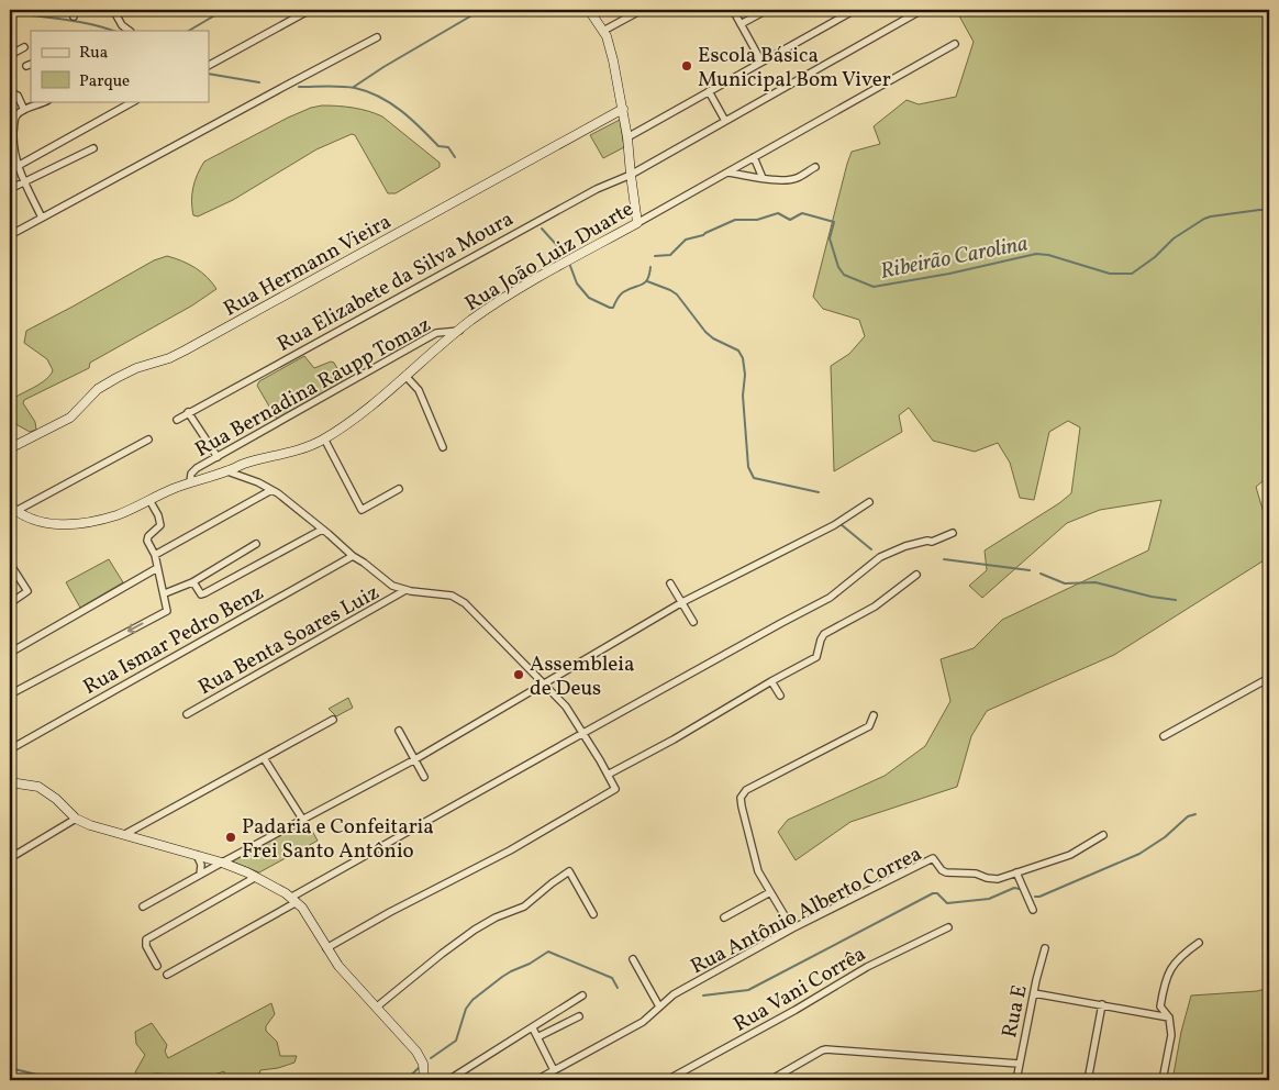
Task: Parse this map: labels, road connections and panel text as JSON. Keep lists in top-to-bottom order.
{
  "streets": {
    "street": [
      "Rua João Luiz Duarte",
      "Rua Hermann Vieira",
      "Rua Elizabete da Silva Moura",
      "Rua Bernadina Raupp Tomaz",
      "Rua Ismar Pedro Benz",
      "Rua Benta Soares Luiz",
      "Rua Antônio Alberto Correa",
      "Rua Vani Corrêa",
      "Rua E"
    ]
  },
  "crossings": [
    ["Rua João Luiz Duarte", "Rua Bernadina Raupp Tomaz"]
  ],
  "water": ["Ribeirão Carolina"],
  "places": ["Escola Básica Municipal Bom Viver", "Assembleia de Deus", "Padaria e Confeitaria Frei Santo Antônio"],
  "legend": ["Rua", "Parque"]
}
